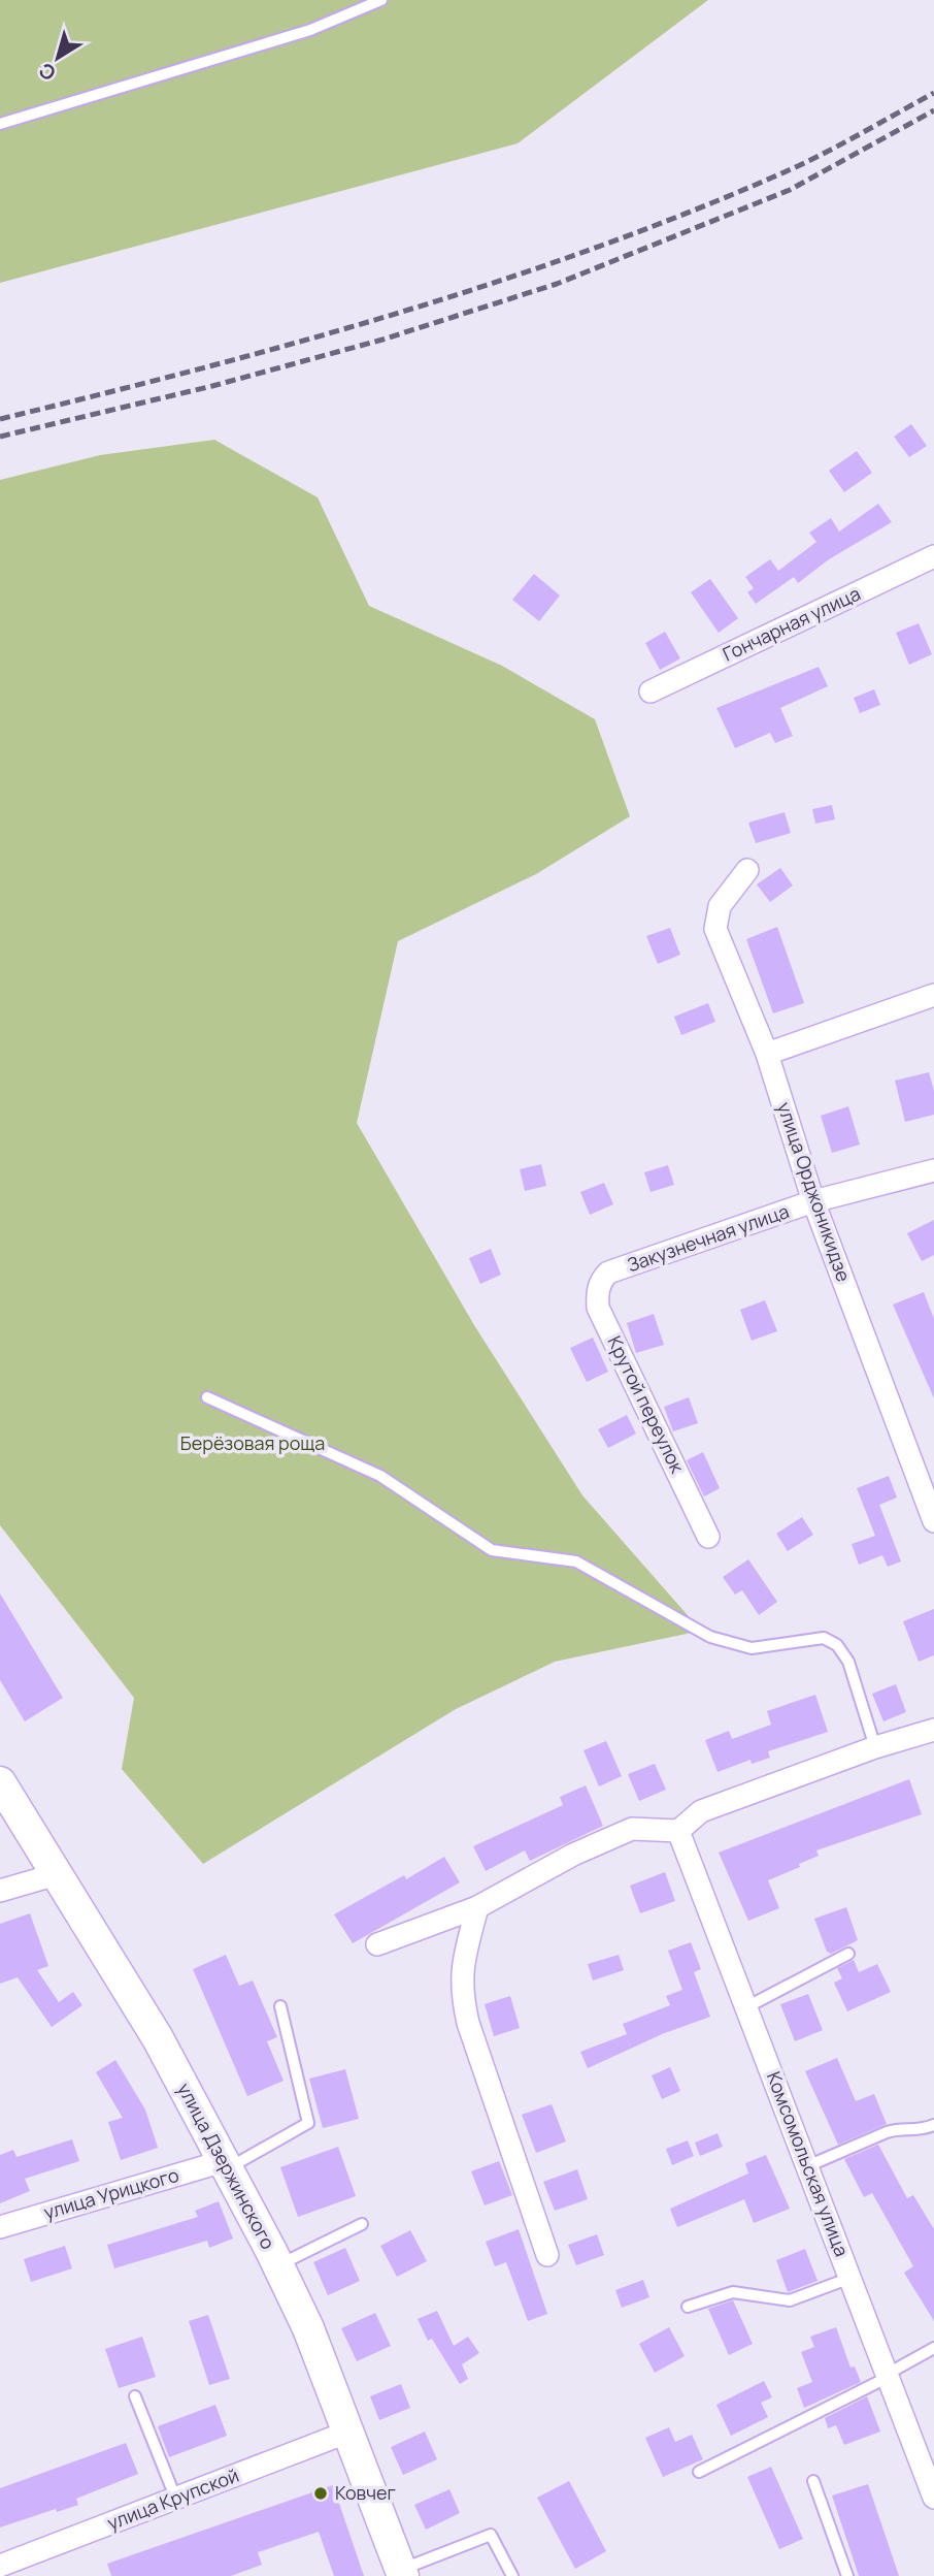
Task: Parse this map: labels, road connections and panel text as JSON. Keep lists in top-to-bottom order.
{
  "streets": {
    "main road": ["улица Дзержинского"],
    "street": [
      "Гончарная улица",
      "улица Орджоникидзе",
      "Закузнечная улица",
      "Крутой переулок",
      "Комсомольская улица",
      "улица Урицкого",
      "улица Крупской"
    ]
  },
  "crossings": [
    ["улица Орджоникидзе", "Закузнечная улица"],
    ["Закузнечная улица", "Крутой переулок"],
    ["улица Дзержинского", "улица Урицкого"],
    ["улица Дзержинского", "улица Крупской"]
  ],
  "parks": ["Берёзовая роща"],
  "places": ["Ковчег"],
  "north": "bottom left"
}
